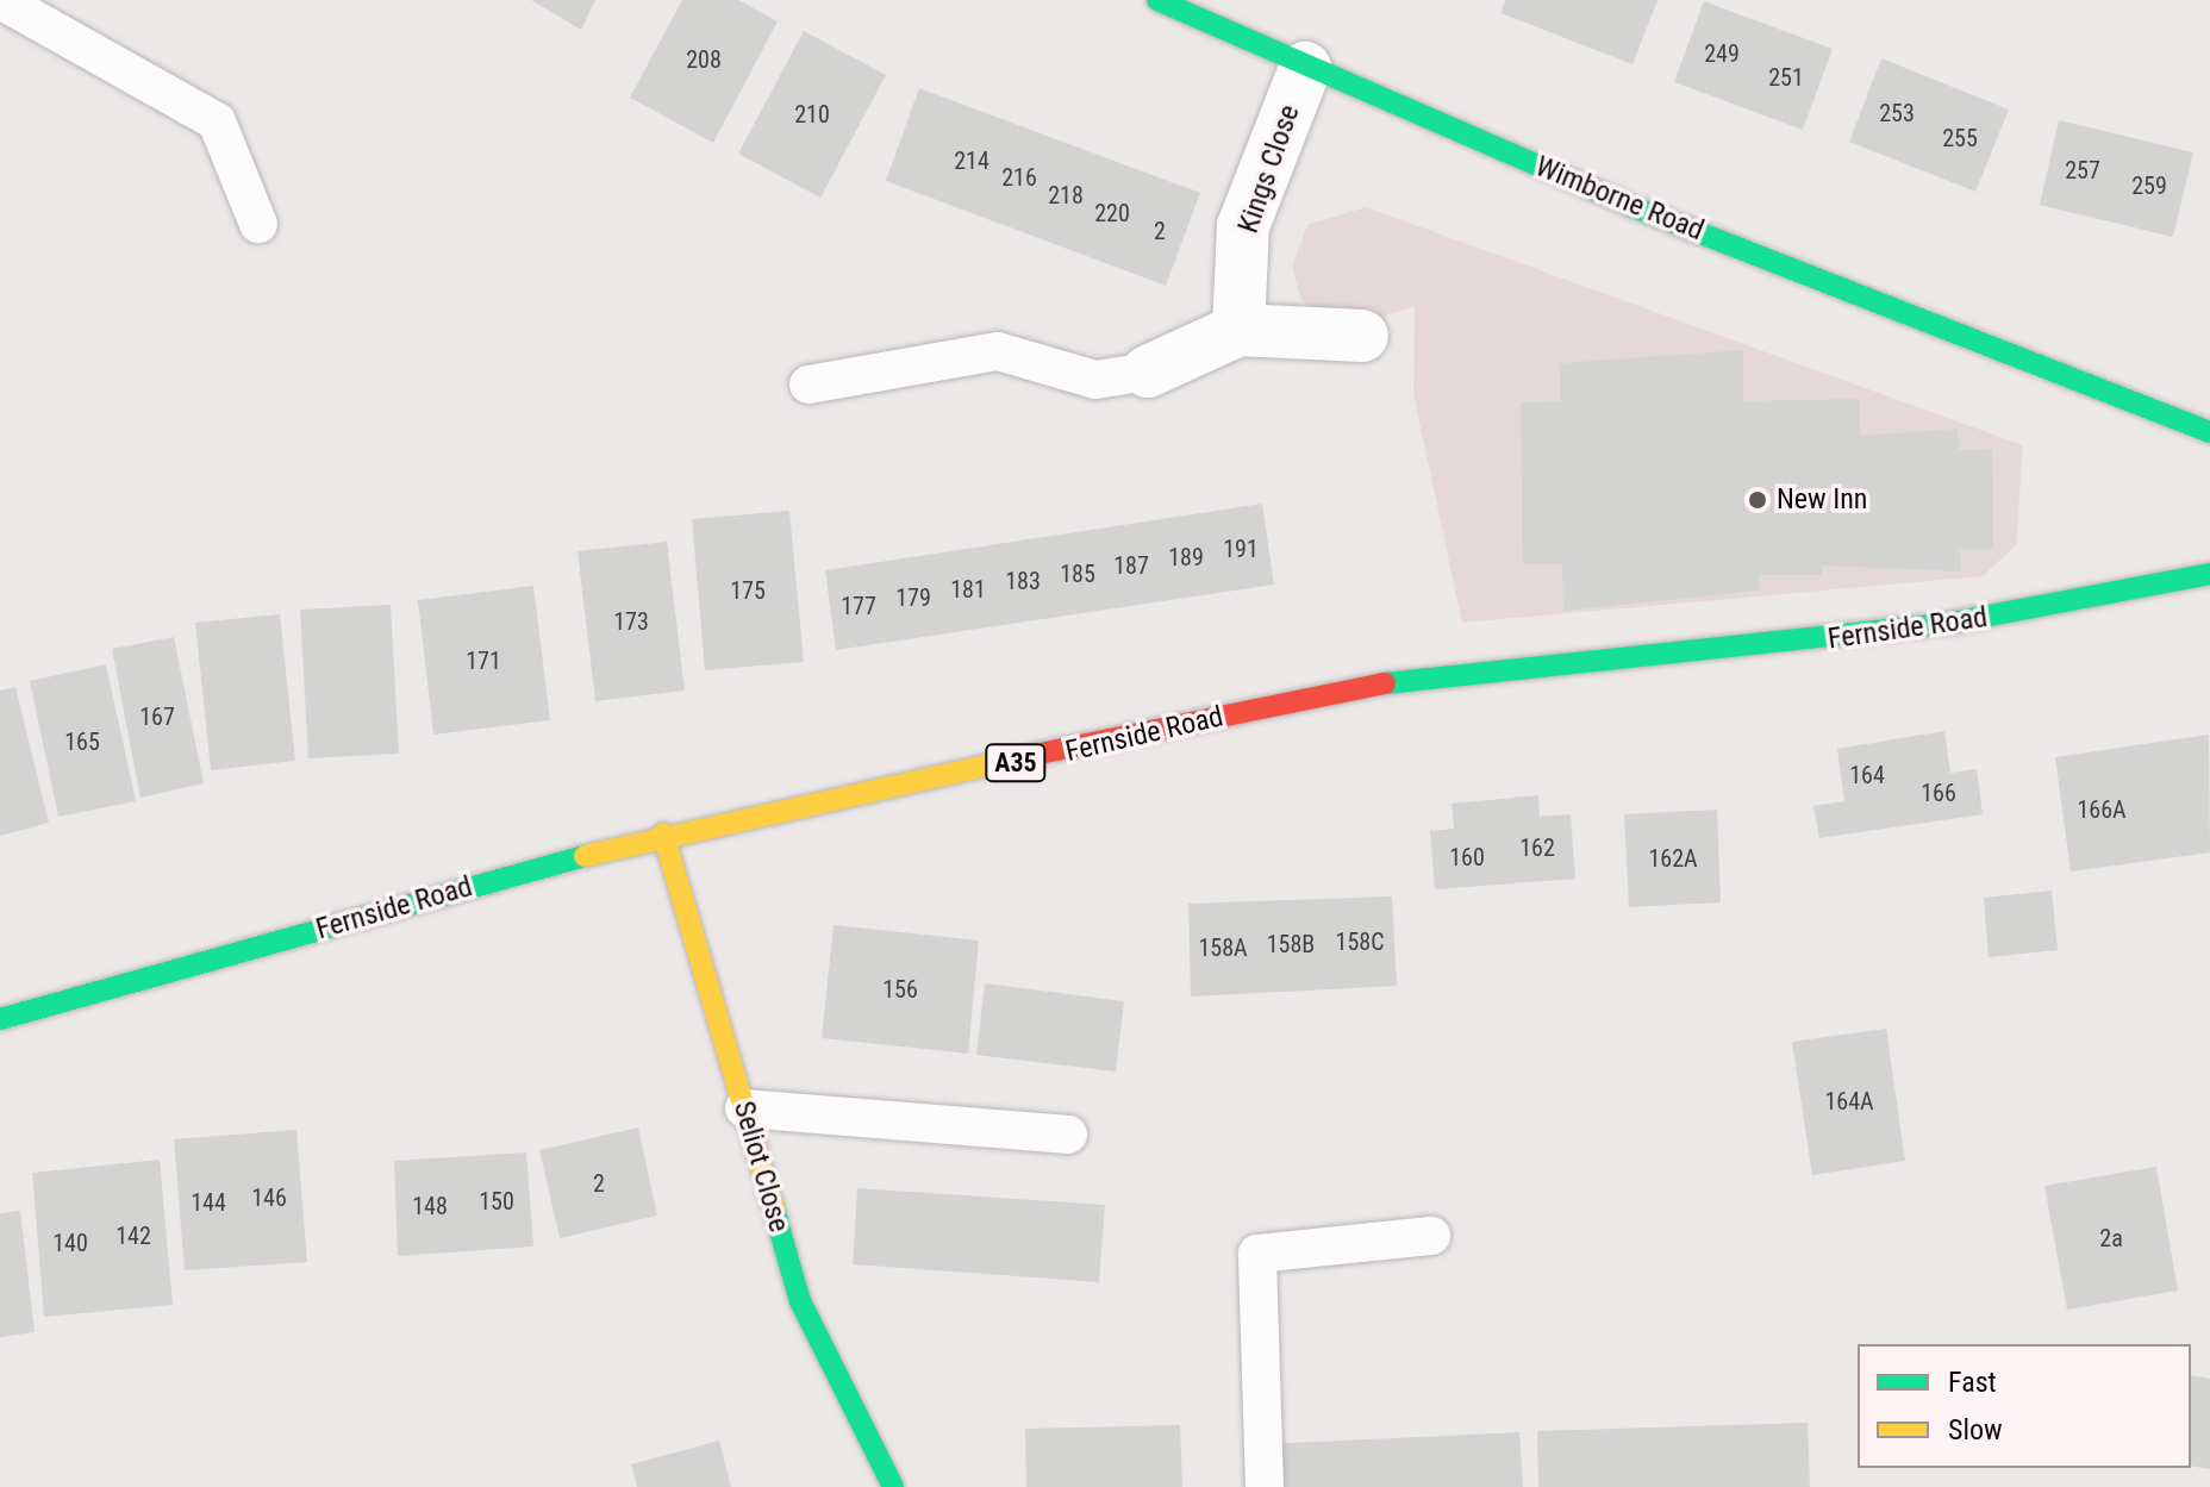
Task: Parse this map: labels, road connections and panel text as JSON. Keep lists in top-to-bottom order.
{
  "streets": {
    "main road": [
      "Wimborne Road",
      "Fernside Road",
      "A35",
      "Seliot Close"
    ],
    "street": ["Kings Close"]
  },
  "crossings": [
    ["Kings Close", "Wimborne Road"],
    ["Fernside Road", "Seliot Close"]
  ],
  "places": ["New Inn"],
  "house_numbers": [
    "249",
    "208",
    "251",
    "253",
    "210",
    "255",
    "214",
    "257",
    "216",
    "259",
    "218",
    "220",
    "2",
    "191",
    "189",
    "187",
    "185",
    "183",
    "181",
    "175",
    "179",
    "177",
    "173",
    "171",
    "167",
    "165",
    "164",
    "166",
    "166A",
    "162",
    "160",
    "162A",
    "158C",
    "158B",
    "158A",
    "156",
    "164A",
    "2",
    "146",
    "150",
    "144",
    "148",
    "142",
    "2a",
    "140"
  ],
  "legend": ["Fast", "Slow"]
}
